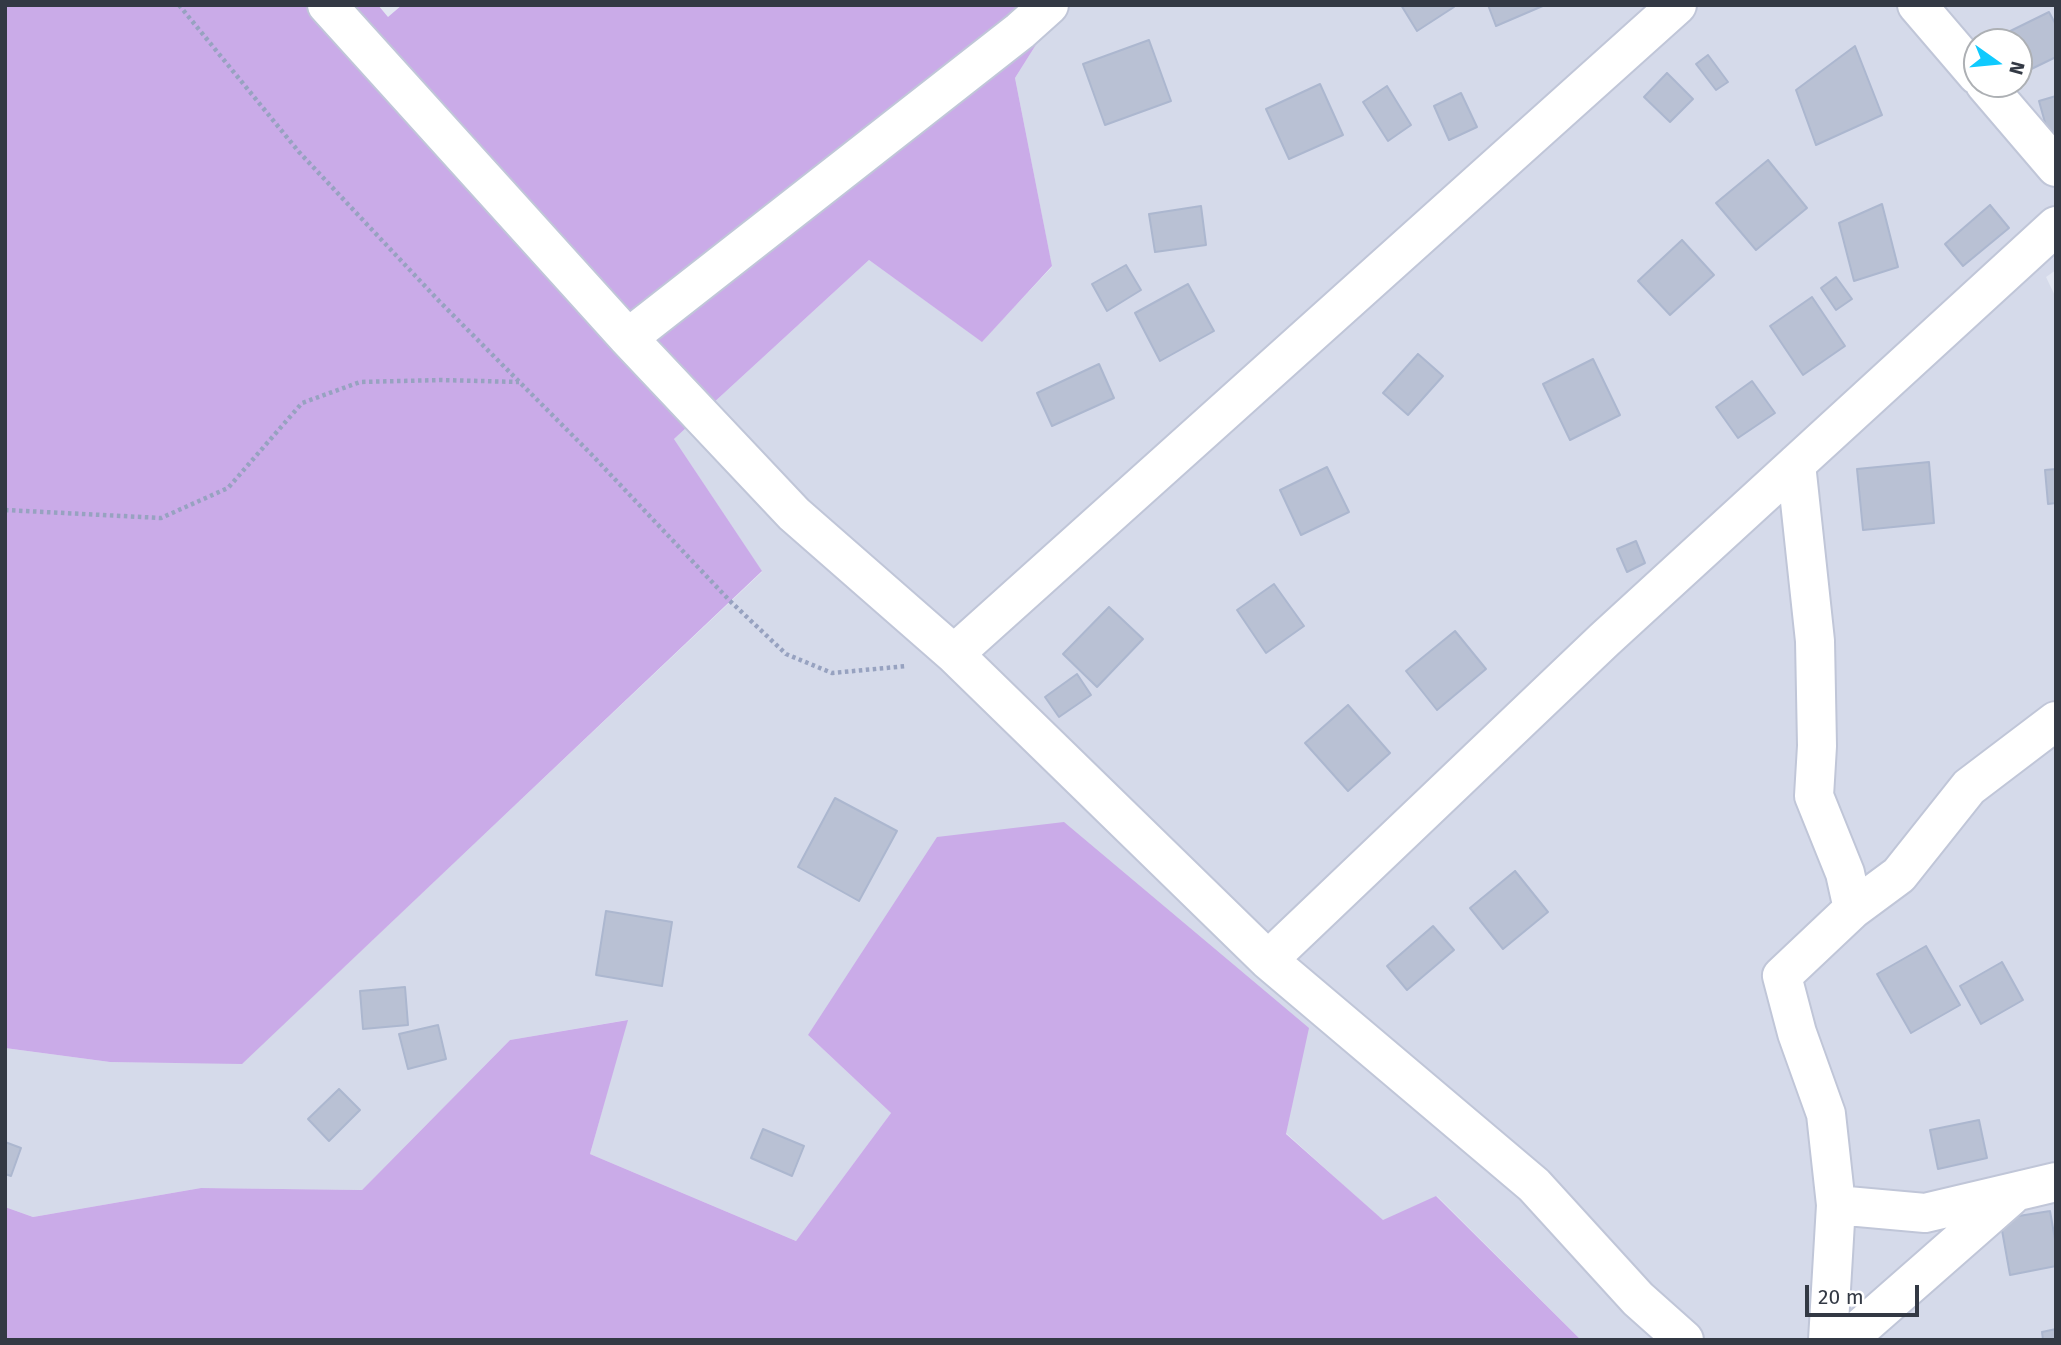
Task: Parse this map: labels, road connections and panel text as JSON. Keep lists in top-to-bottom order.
{
  "scale_bar": "20 m",
  "north": "right"
}
